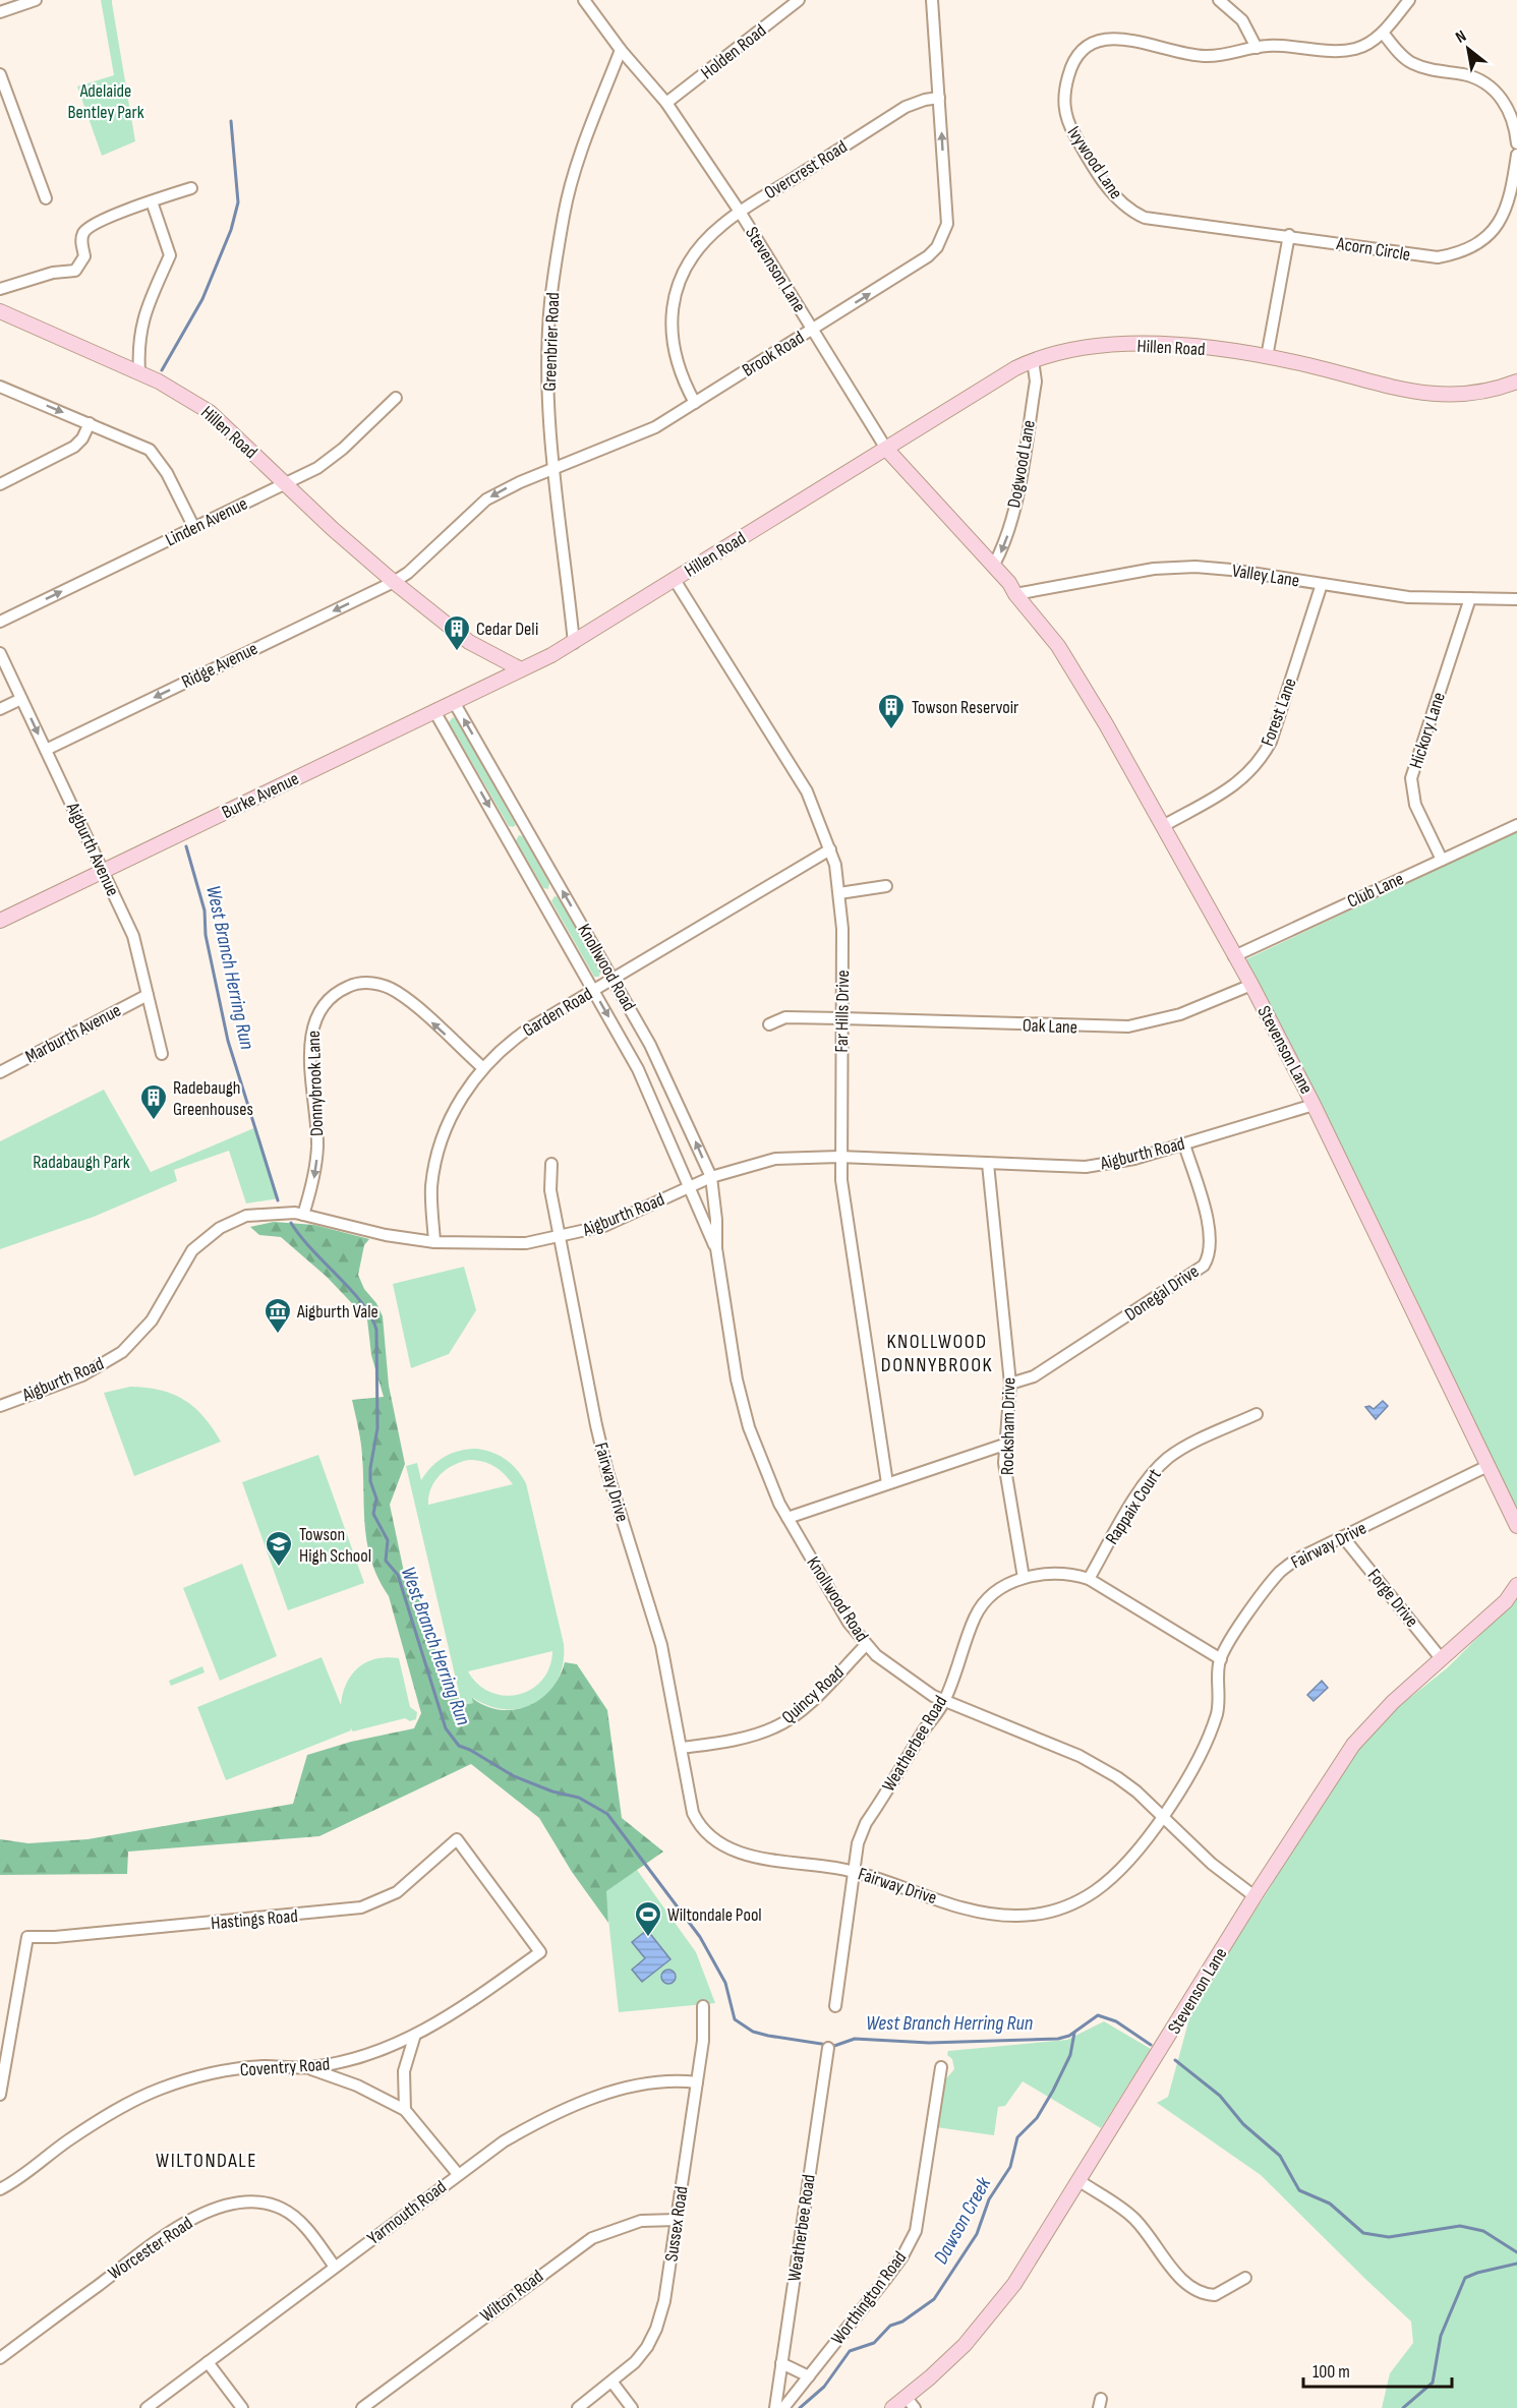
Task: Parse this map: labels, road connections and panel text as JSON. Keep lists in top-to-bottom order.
{
  "streets": {
    "street": [
      "Holden Road",
      "Ivywood Lane",
      "Overcrest Road",
      "Acorn Circle",
      "Stevenson Lane",
      "Greenbrier Road",
      "Hillen Road",
      "Brook Road",
      "Dogwood Lane",
      "Linden Avenue",
      "Valley Lane",
      "Ridge Avenue",
      "Forest Lane",
      "Hickory Lane",
      "Burke Avenue",
      "Aigburth Avenue",
      "Club Lane",
      "Knollwood Road",
      "Far Hills Drive",
      "Garden Road",
      "Oak Lane",
      "Marburth Avenue",
      "Donnybrook Lane",
      "Aigburth Road",
      "Donegal Drive",
      "Rocksham Drive",
      "Fairway Drive",
      "Rappaix Court",
      "Forge Drive",
      "Quincy Road",
      "Weatherbee Road",
      "Hastings Road",
      "Coventry Road",
      "Yarmouth Road",
      "Sussex Road",
      "Worcester Road",
      "Wilton Road",
      "Worthington Road"
    ]
  },
  "crossings": [
    ["Holden Road", "Stevenson Lane"],
    ["Ivywood Lane", "Acorn Circle"],
    ["Overcrest Road", "Stevenson Lane"],
    ["Overcrest Road", "Brook Road"],
    ["Stevenson Lane", "Greenbrier Road"],
    ["Stevenson Lane", "Hillen Road"],
    ["Stevenson Lane", "Brook Road"],
    ["Stevenson Lane", "Dogwood Lane"],
    ["Stevenson Lane", "Valley Lane"],
    ["Stevenson Lane", "Forest Lane"],
    ["Stevenson Lane", "Club Lane"],
    ["Stevenson Lane", "Knollwood Road"],
    ["Stevenson Lane", "Oak Lane"],
    ["Stevenson Lane", "Aigburth Road"],
    ["Stevenson Lane", "Fairway Drive"],
    ["Stevenson Lane", "Forge Drive"],
    ["Greenbrier Road", "Hillen Road"],
    ["Greenbrier Road", "Brook Road"],
    ["Hillen Road", "Brook Road"],
    ["Hillen Road", "Dogwood Lane"],
    ["Hillen Road", "Linden Avenue"],
    ["Hillen Road", "Ridge Avenue"],
    ["Hillen Road", "Burke Avenue"],
    ["Hillen Road", "Far Hills Drive"],
    ["Brook Road", "Ridge Avenue"],
    ["Valley Lane", "Forest Lane"],
    ["Valley Lane", "Hickory Lane"],
    ["Ridge Avenue", "Aigburth Avenue"],
    ["Hickory Lane", "Club Lane"],
    ["Burke Avenue", "Aigburth Avenue"],
    ["Burke Avenue", "Knollwood Road"],
    ["Aigburth Avenue", "Marburth Avenue"],
    ["Knollwood Road", "Garden Road"],
    ["Knollwood Road", "Aigburth Road"],
    ["Knollwood Road", "Fairway Drive"],
    ["Knollwood Road", "Quincy Road"],
    ["Knollwood Road", "Weatherbee Road"],
    ["Far Hills Drive", "Garden Road"],
    ["Far Hills Drive", "Oak Lane"],
    ["Far Hills Drive", "Aigburth Road"],
    ["Garden Road", "Donnybrook Lane"],
    ["Garden Road", "Aigburth Road"],
    ["Donnybrook Lane", "Aigburth Road"],
    ["Aigburth Road", "Donegal Drive"],
    ["Aigburth Road", "Rocksham Drive"],
    ["Aigburth Road", "Fairway Drive"],
    ["Donegal Drive", "Rocksham Drive"],
    ["Rocksham Drive", "Weatherbee Road"],
    ["Fairway Drive", "Forge Drive"],
    ["Fairway Drive", "Quincy Road"],
    ["Fairway Drive", "Weatherbee Road"],
    ["Rappaix Court", "Weatherbee Road"],
    ["Hastings Road", "Coventry Road"],
    ["Yarmouth Road", "Sussex Road"],
    ["Yarmouth Road", "Worcester Road"],
    ["Sussex Road", "Wilton Road"]
  ],
  "one_way": ["Dogwood Lane", "Linden Avenue", "Ridge Avenue"],
  "districts": ["KNOLLWOOD DONNYBROOK", "WILTONDALE"],
  "water": ["West Branch Herring Run", "Dawson Creek"],
  "parks": ["Adelaide Bentley Park", "Radabaugh Park"],
  "places": {
    "building": ["Cedar Deli", "Towson Reservoir", "Radebaugh Greenhouses"],
    "museum": ["Aigburth Vale"],
    "school or university": ["Towson High School"],
    "sports": ["Wiltondale Pool"]
  },
  "scale_bar": "100 m",
  "north": "top left"
}
